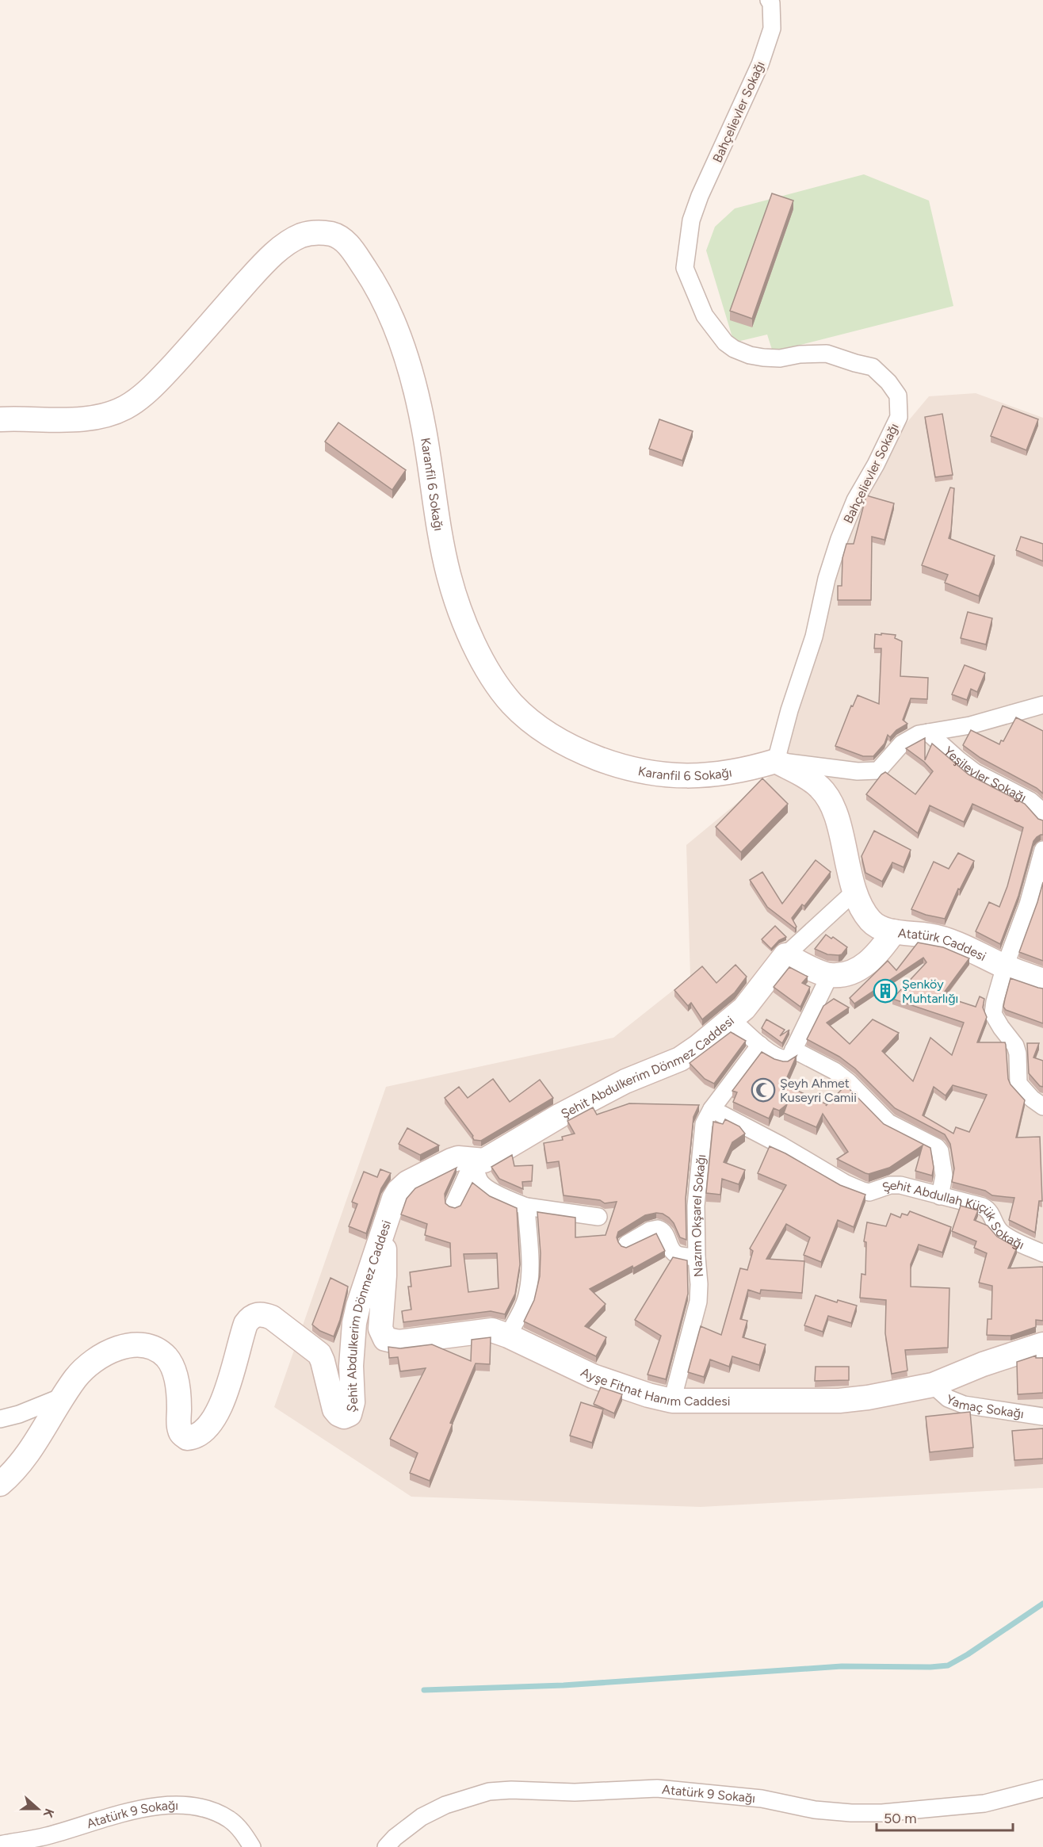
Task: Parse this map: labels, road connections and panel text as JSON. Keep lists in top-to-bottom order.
{
  "streets": {
    "street": [
      "Bahçelievler Sokağı",
      "Karanfil 6 Sokağı",
      "Yeşilevler Sokağı",
      "Atatürk Caddesi",
      "Şehit Abdulkerim Dönmez Caddesi",
      "Nazım Okşarel Sokağı",
      "Şehit Abdullah Küçük Sokağı",
      "Ayşe Fitnat Hanım Caddesi",
      "Yamaç Sokağı",
      "Atatürk 9 Sokağı"
    ]
  },
  "crossings": [
    ["Bahçelievler Sokağı", "Karanfil 6 Sokağı"],
    ["Şehit Abdulkerim Dönmez Caddesi", "Ayşe Fitnat Hanım Caddesi"],
    ["Nazım Okşarel Sokağı", "Şehit Abdullah Küçük Sokağı"],
    ["Nazım Okşarel Sokağı", "Ayşe Fitnat Hanım Caddesi"],
    ["Ayşe Fitnat Hanım Caddesi", "Yamaç Sokağı"]
  ],
  "places": {
    "building": ["Şenköy Muhtarlığı"],
    "mosque": ["Şeyh Ahmet Kuseyri Camii"]
  },
  "scale_bar": "50 m",
  "north": "right"
}
